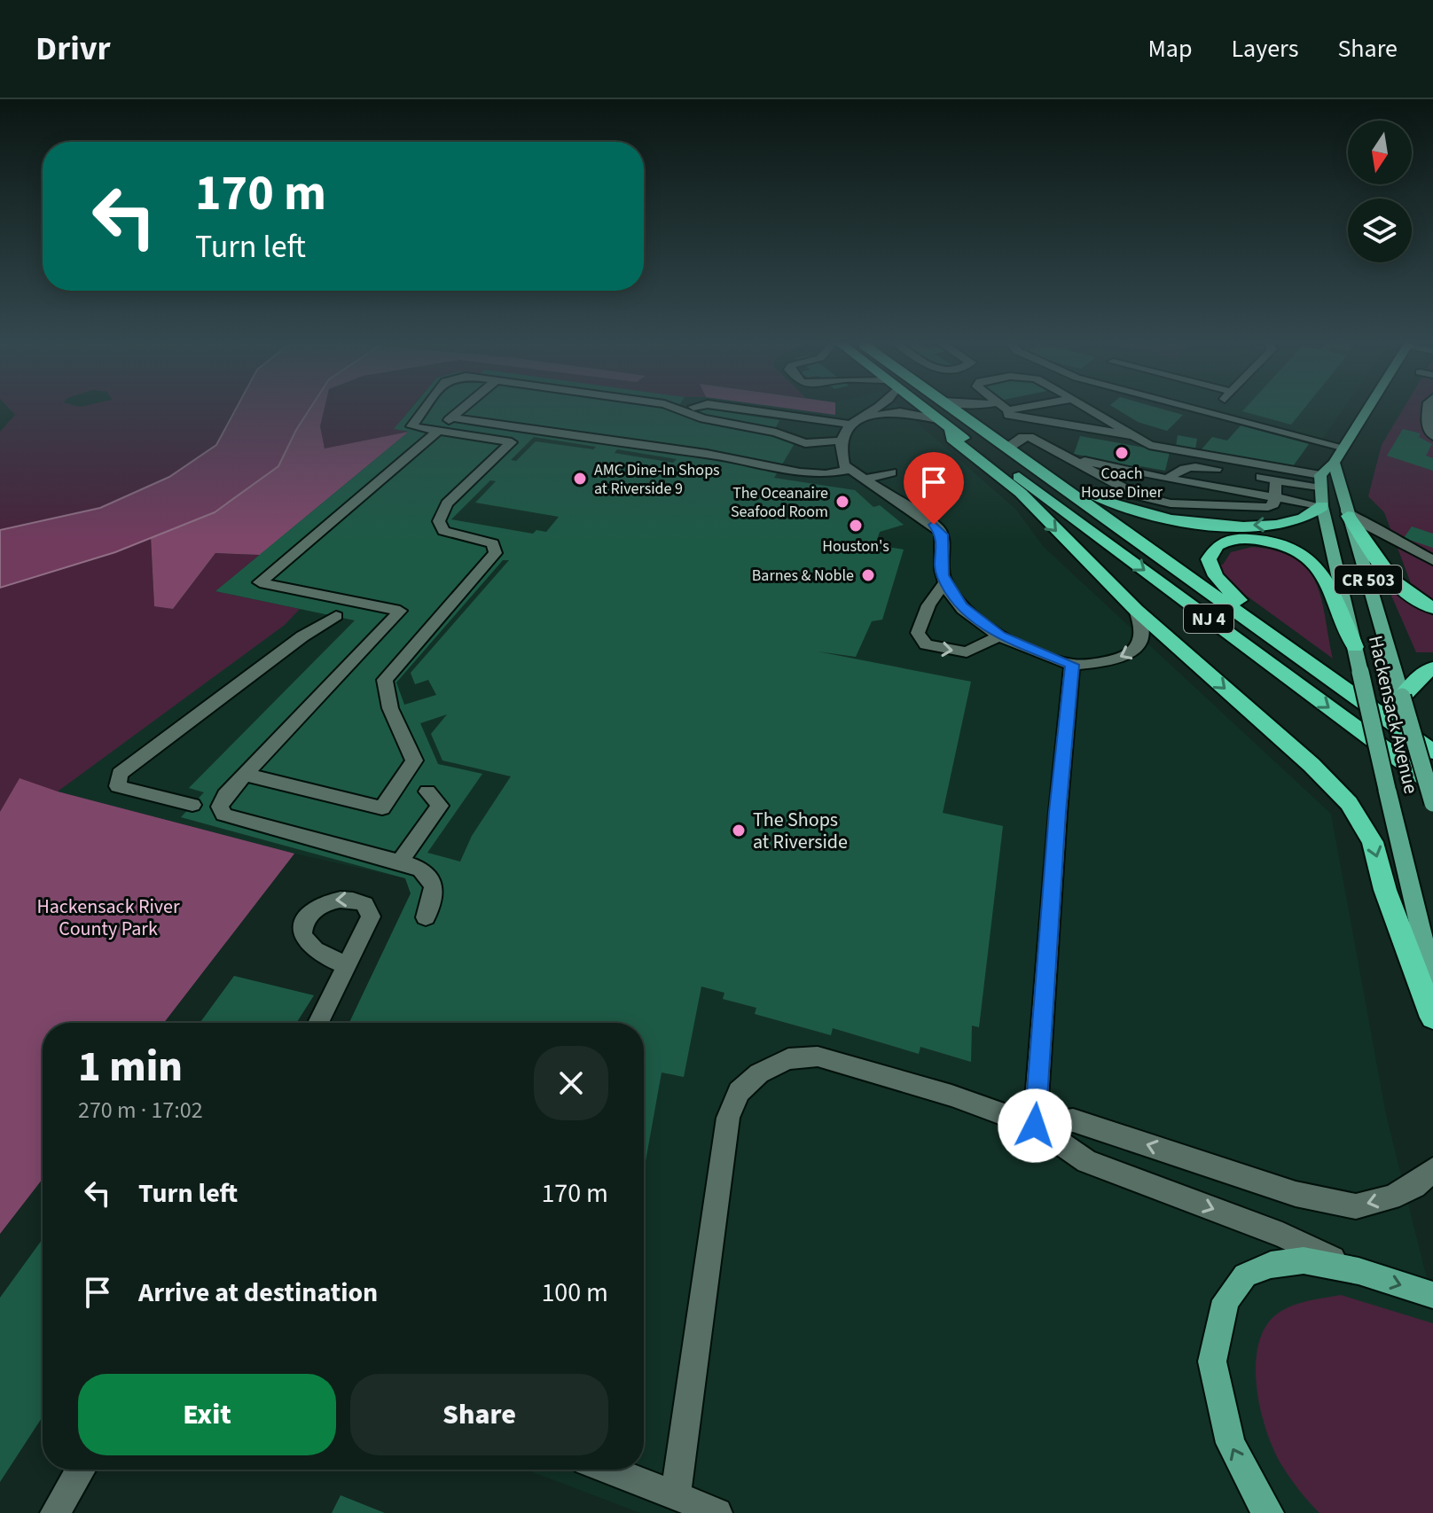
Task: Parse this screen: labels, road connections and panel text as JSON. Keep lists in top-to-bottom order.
{
  "streets": {
    "highway": ["NJ 4"],
    "main road": ["CR 503", "Hackensack Avenue"]
  },
  "parks": ["Hackensack River County Park"],
  "places": [
    "Coach House Diner",
    "AMC Dine-In Shops at Riverside 9",
    "The Oceanaire Seafood Room",
    "Houston's",
    "Barnes & Noble",
    "The Shops at Riverside"
  ],
  "north": "bottom",
  "page": {
    "header": "Drivr",
    "nav": ["Map", "Layers", "Share"],
    "turn": ["170 m", "Turn left"],
    "heading": ["1 min", "270 m · 17:02"],
    "list": [
      {
        "name": "Turn left",
        "value": "170 m"
      },
      {
        "name": "Arrive at destination",
        "value": "100 m"
      }
    ],
    "buttons": ["Exit", "Share"]
  }
}
